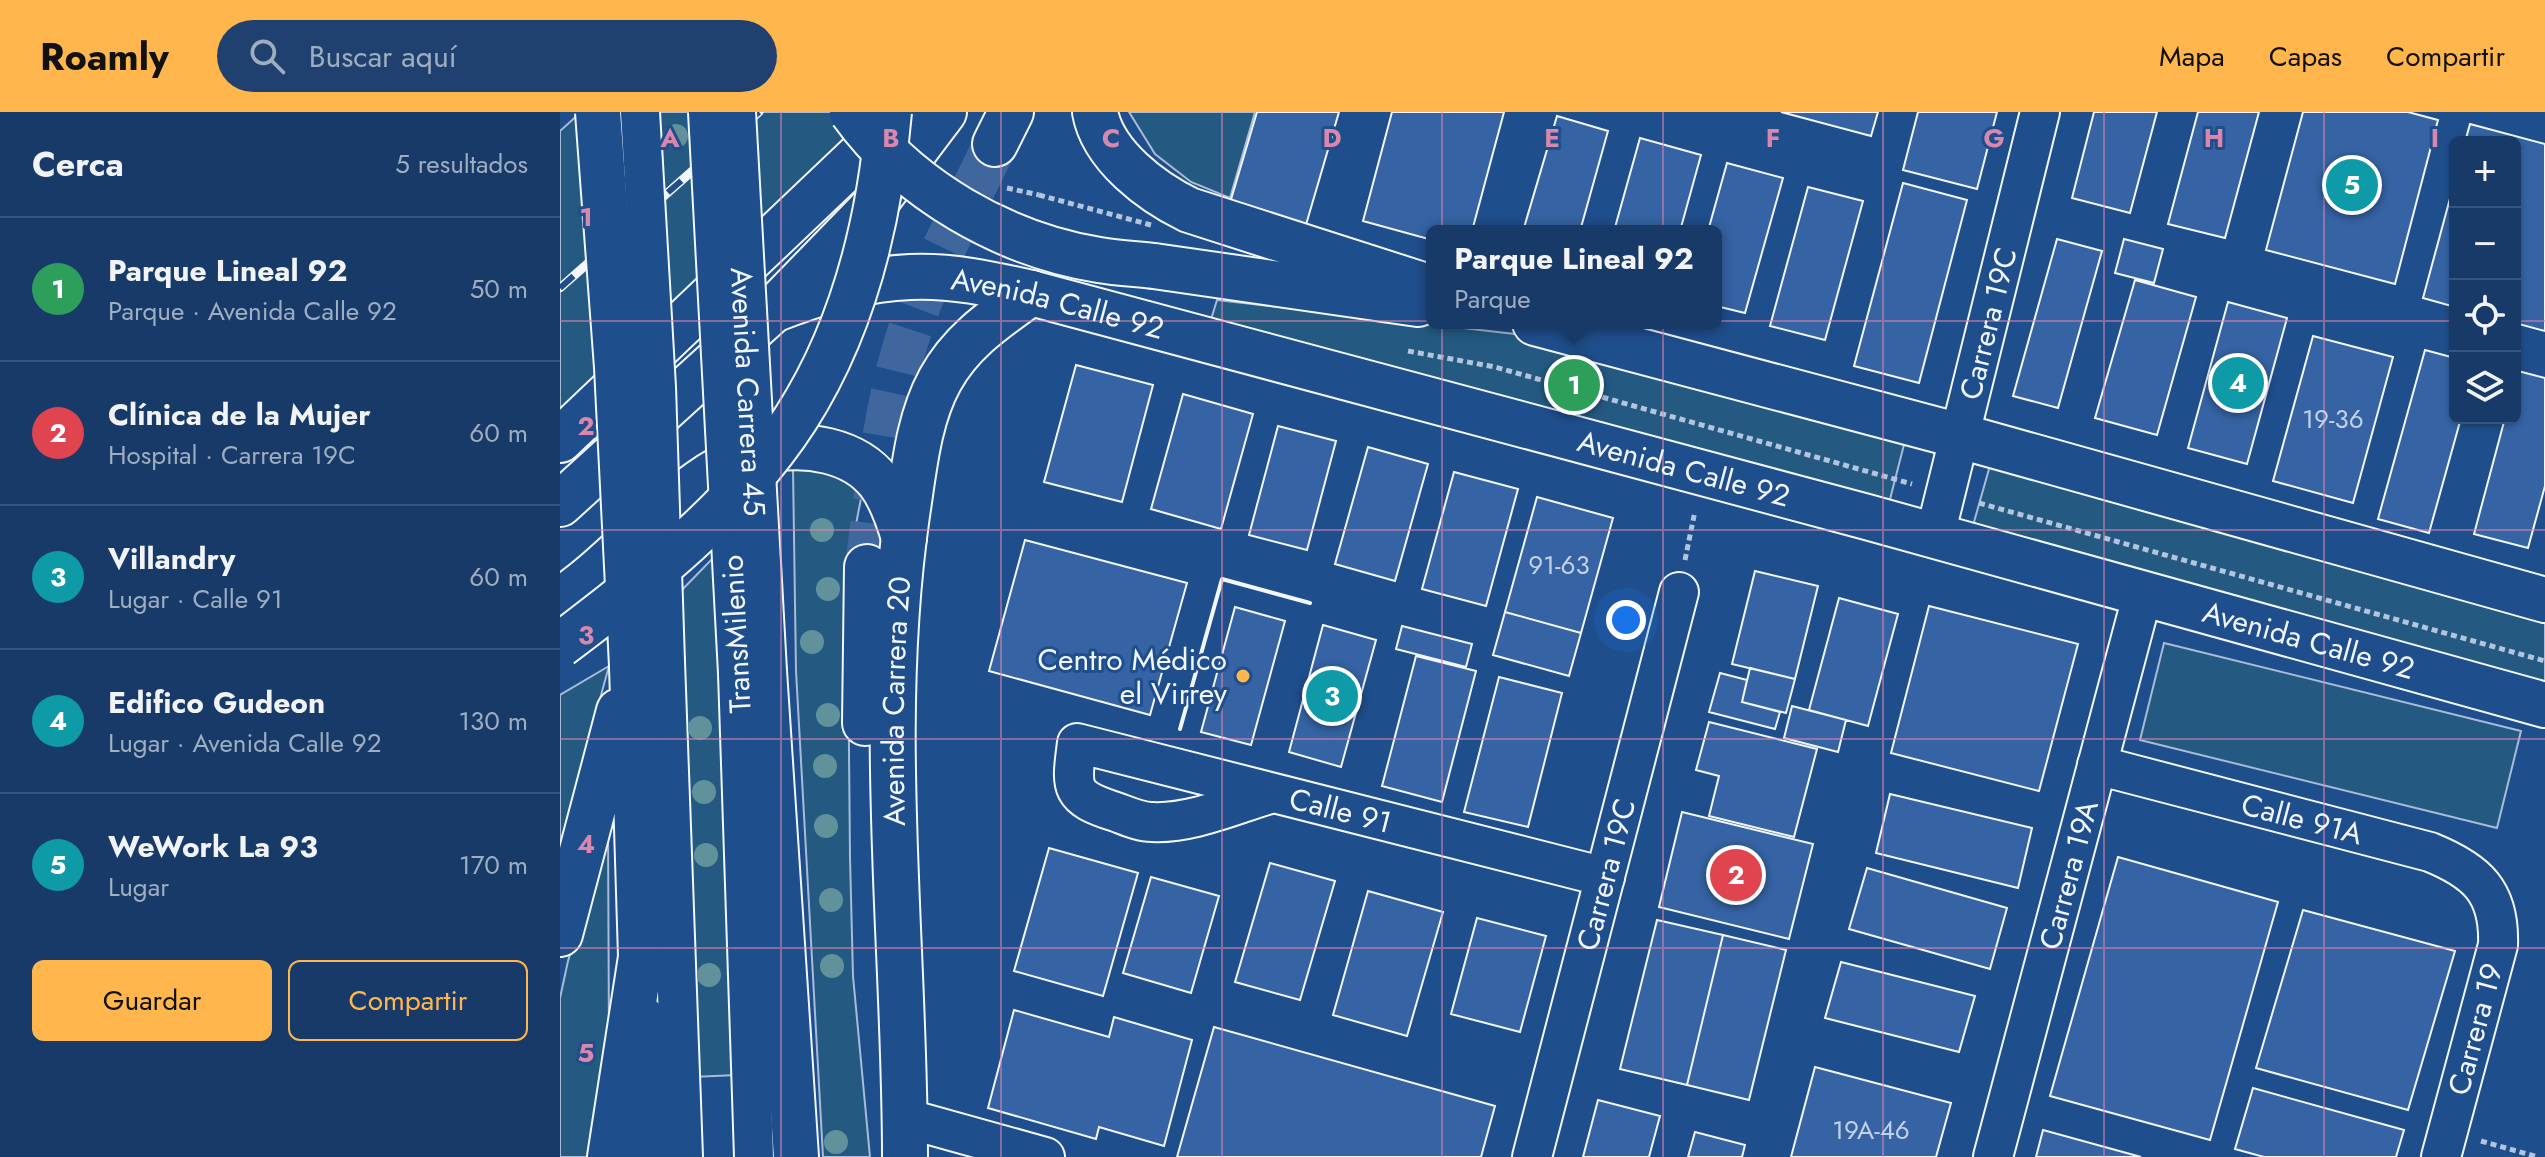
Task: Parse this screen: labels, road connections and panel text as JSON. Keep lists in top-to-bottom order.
{
  "streets": {
    "main road": ["Avenida Calle 92", "Avenida Carrera 45", "Avenida Carrera 20"],
    "street": [
      "Carrera 19C",
      "TransMilenio",
      "Calle 91",
      "Calle 91A",
      "Carrera 19A",
      "Carrera 19"
    ]
  },
  "crossings": [
    ["Avenida Calle 92", "Carrera 19C"],
    ["Avenida Calle 92", "Avenida Carrera 20"],
    ["Avenida Calle 92", "Carrera 19A"],
    ["Carrera 19C", "Calle 91"],
    ["Avenida Carrera 45", "TransMilenio"],
    ["Calle 91A", "Carrera 19A"],
    ["Calle 91A", "Carrera 19"]
  ],
  "places": ["Centro Médico el Virrey"],
  "house_numbers": ["19-36", "91-63", "19A-46"],
  "page": {
    "header": "Roamly",
    "search": "Buscar aquí",
    "nav": ["Mapa", "Capas", "Compartir"],
    "heading": ["Cerca", "5 resultados"],
    "map_buttons": ["+", "−"],
    "pins": [
      "5",
      "4",
      "1",
      "3",
      "2"
    ],
    "list": [
      {
        "mark": "1",
        "name": "Parque Lineal 92",
        "note": "Parque · Avenida Calle 92",
        "value": "50 m"
      },
      {
        "mark": "2",
        "name": "Clínica de la Mujer",
        "note": "Hospital · Carrera 19C",
        "value": "60 m"
      },
      {
        "mark": "3",
        "name": "Villandry",
        "note": "Lugar · Calle 91",
        "value": "60 m"
      },
      {
        "mark": "4",
        "name": "Edifico Gudeon",
        "note": "Lugar · Avenida Calle 92",
        "value": "130 m"
      },
      {
        "mark": "5",
        "name": "WeWork La 93",
        "note": "Lugar",
        "value": "170 m"
      }
    ],
    "popup": ["Parque Lineal 92", "Parque"],
    "buttons": ["Guardar", "Compartir"]
  },
  "grid": {
    "columns": [
      "A",
      "B",
      "C",
      "D",
      "E",
      "F",
      "G",
      "H",
      "I"
    ],
    "rows": [
      "1",
      "2",
      "3",
      "4",
      "5"
    ]
  }
}
